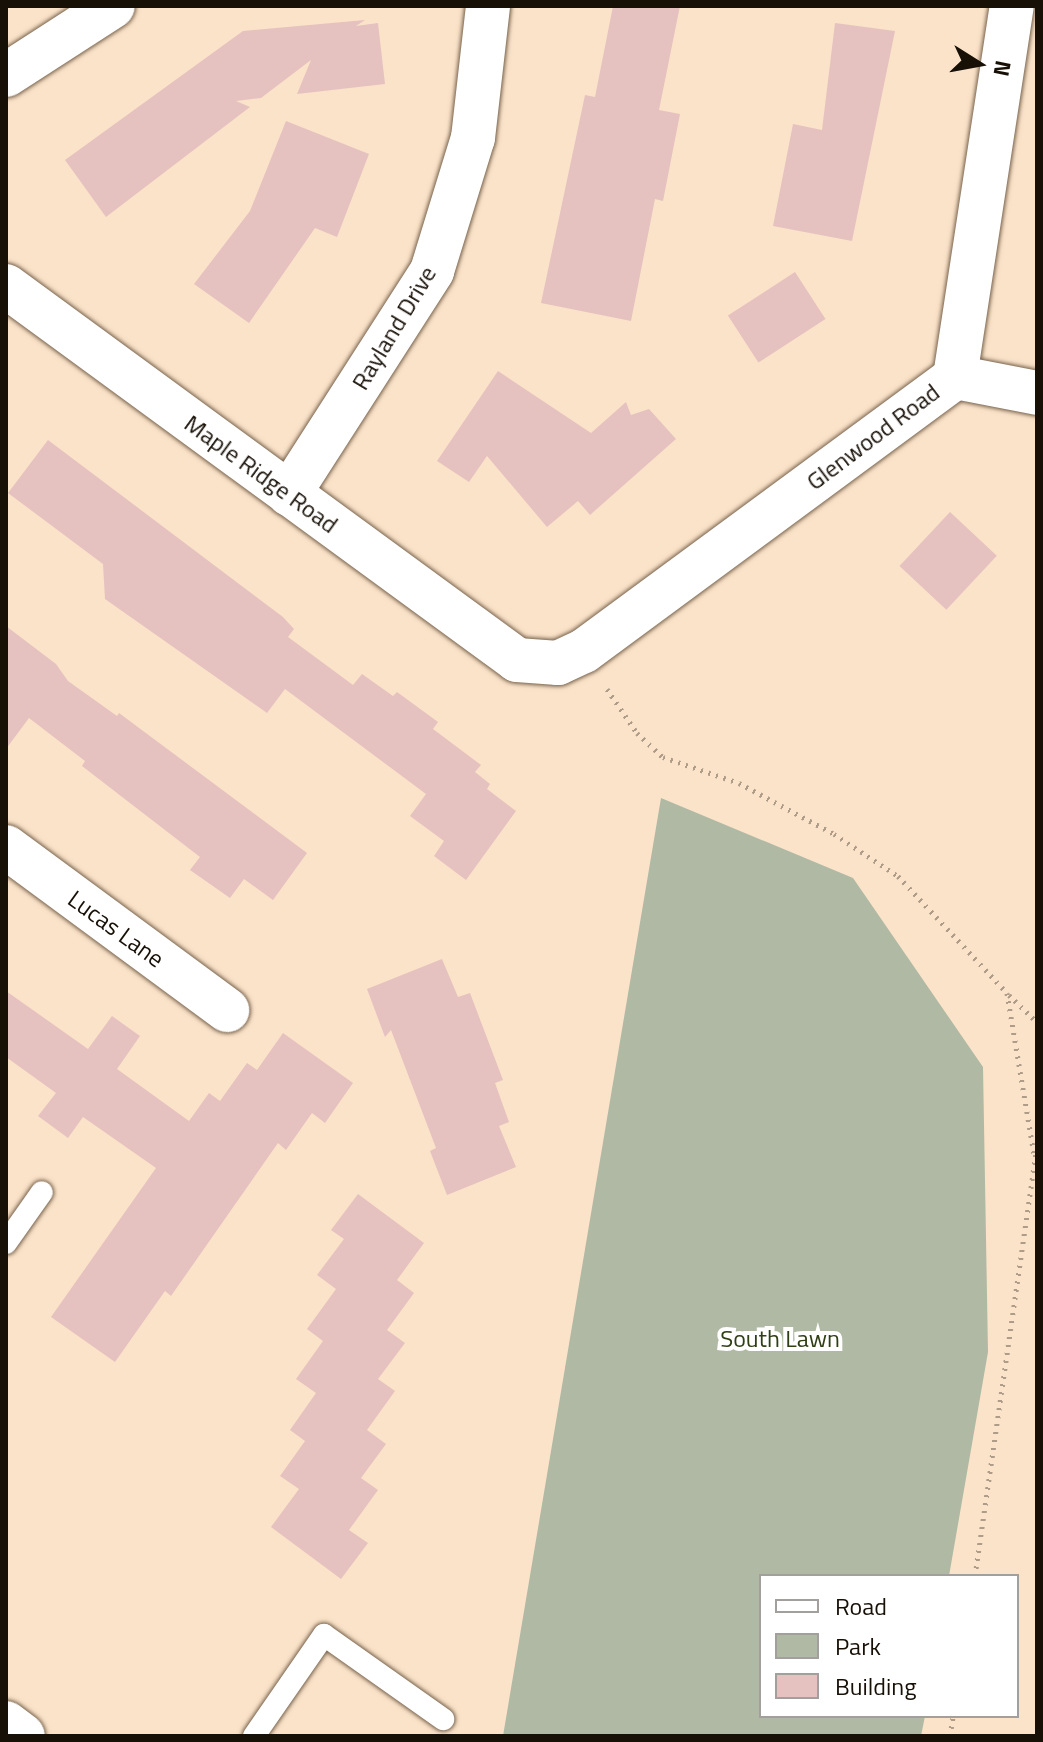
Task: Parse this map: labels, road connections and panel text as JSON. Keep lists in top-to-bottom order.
{
  "streets": {
    "street": [
      "Rayland Drive",
      "Glenwood Road",
      "Maple Ridge Road",
      "Lucas Lane"
    ]
  },
  "crossings": [
    ["Rayland Drive", "Maple Ridge Road"],
    ["Glenwood Road", "Maple Ridge Road"]
  ],
  "parks": ["South Lawn"],
  "legend": ["Road", "Park", "Building"],
  "north": "right"
}
